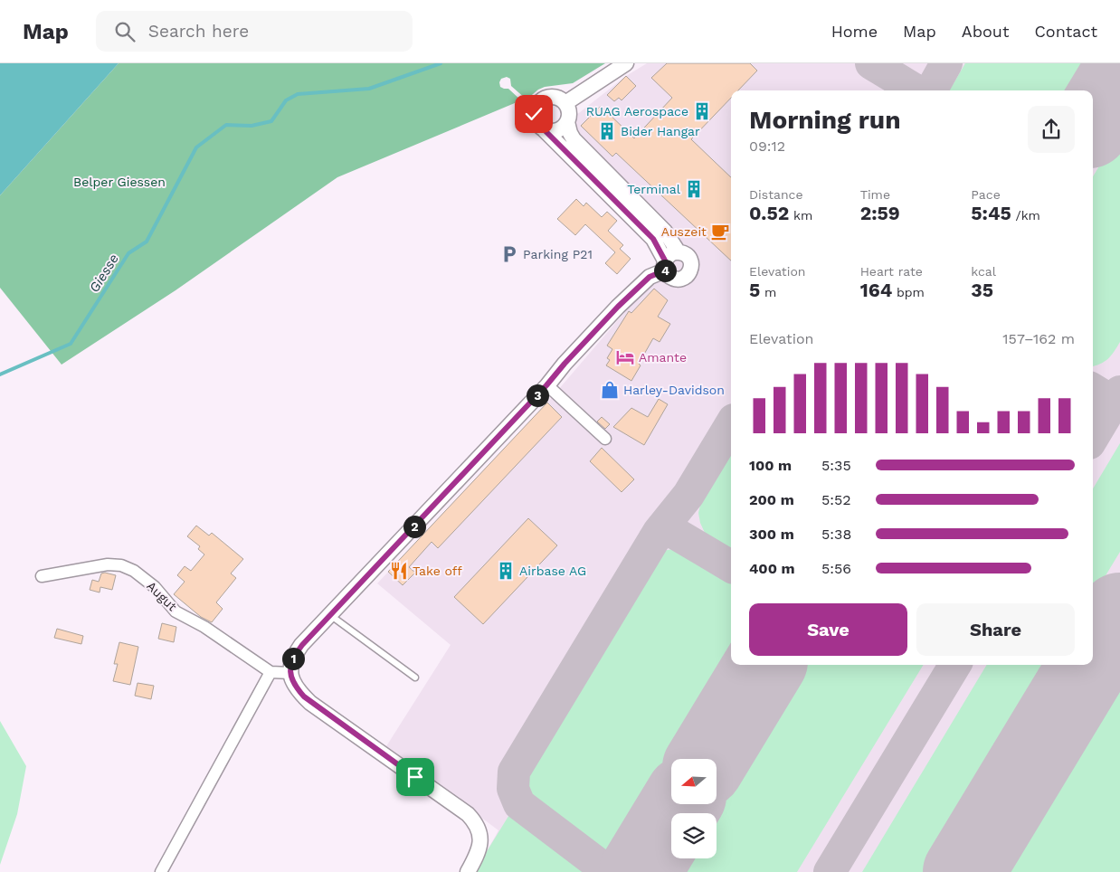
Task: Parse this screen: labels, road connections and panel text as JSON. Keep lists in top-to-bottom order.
{
  "streets": {
    "street": ["Augut"]
  },
  "water": ["Giesse"],
  "parks": ["Belper Giessen"],
  "places": {
    "building": [
      "RUAG Aerospace",
      "Bider Hangar",
      "Terminal",
      "Airbase AG"
    ],
    "cafe": ["Auszeit"],
    "parking": ["Parking P21"],
    "hotel": ["Amante"],
    "shop": ["Harley-Davidson"],
    "restaurant": ["Take off"]
  },
  "north": "left",
  "page": {
    "header": "Map",
    "search": "Search here",
    "nav": [
      "Home",
      "Map",
      "About",
      "Contact"
    ],
    "heading": ["Morning run", "09:12"],
    "stats": [
      ["Distance", "0.52 km"],
      ["Time", "2:59"],
      ["Pace", "5:45 /km"],
      ["Elevation", "5 m"],
      ["Heart rate", "164 bpm"],
      ["kcal", "35"]
    ],
    "pins": [
      "4",
      "3",
      "2",
      "1"
    ],
    "chart": ["Elevation", "157–162 m"],
    "list": [
      {
        "name": "100 m",
        "note": "5:35"
      },
      {
        "name": "200 m",
        "note": "5:52"
      },
      {
        "name": "300 m",
        "note": "5:38"
      },
      {
        "name": "400 m",
        "note": "5:56"
      }
    ],
    "buttons": ["Save", "Share"]
  }
}
